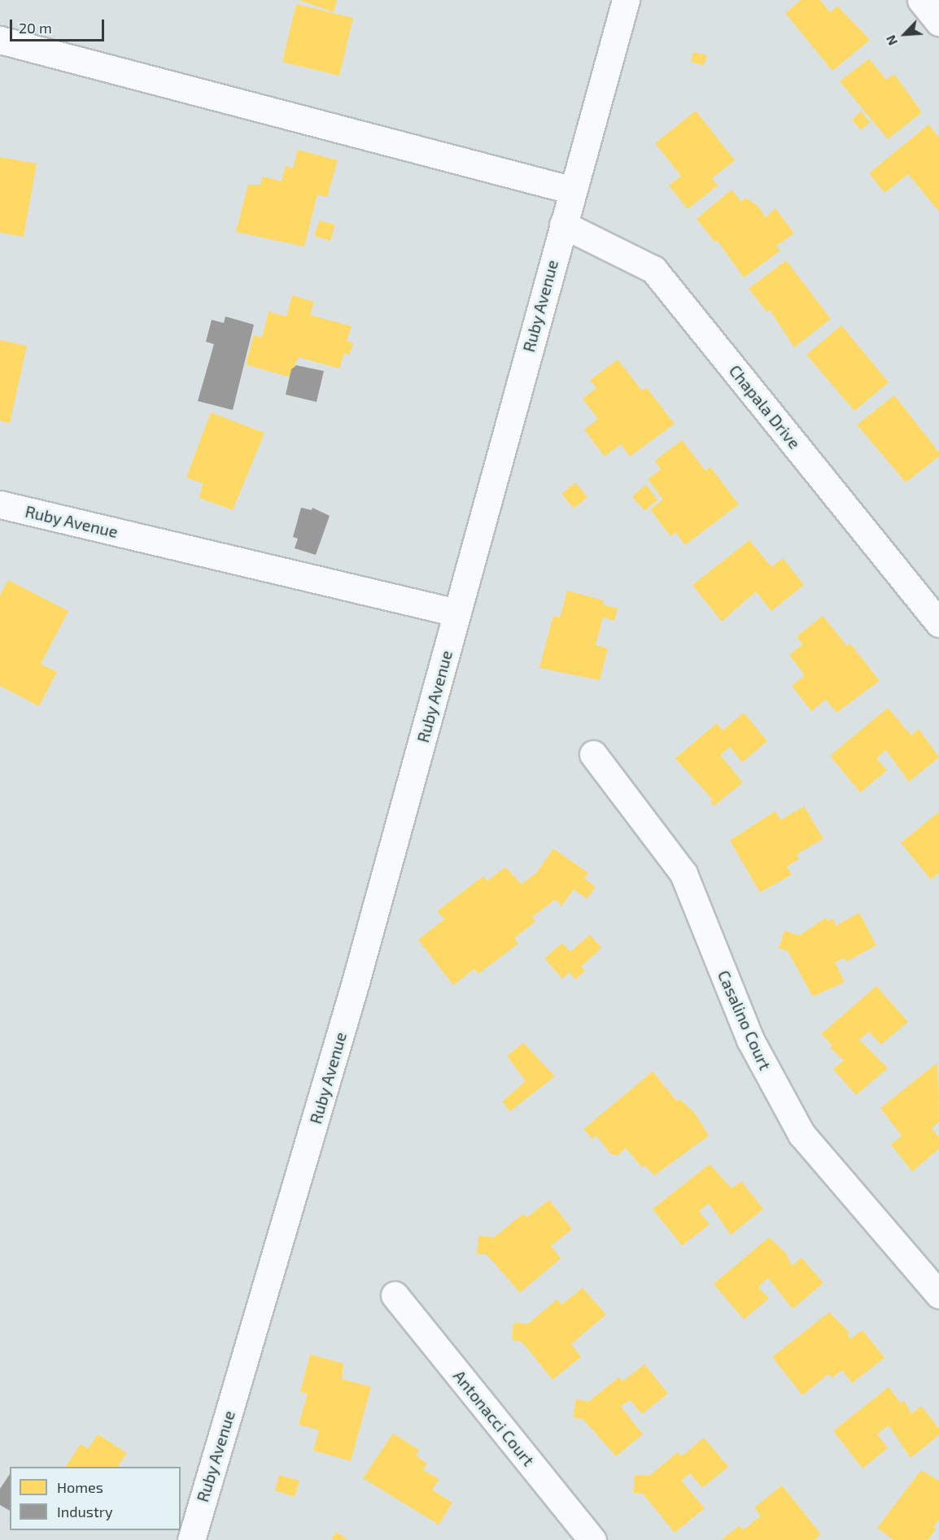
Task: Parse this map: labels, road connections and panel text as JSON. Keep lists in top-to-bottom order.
{
  "streets": {
    "street": [
      "Ruby Avenue",
      "Chapala Drive",
      "Casalino Court",
      "Antonacci Court"
    ]
  },
  "crossings": [
    ["Ruby Avenue", "Chapala Drive"]
  ],
  "legend": ["Homes", "Industry"],
  "scale_bar": "20 m",
  "north": "bottom left"
}
